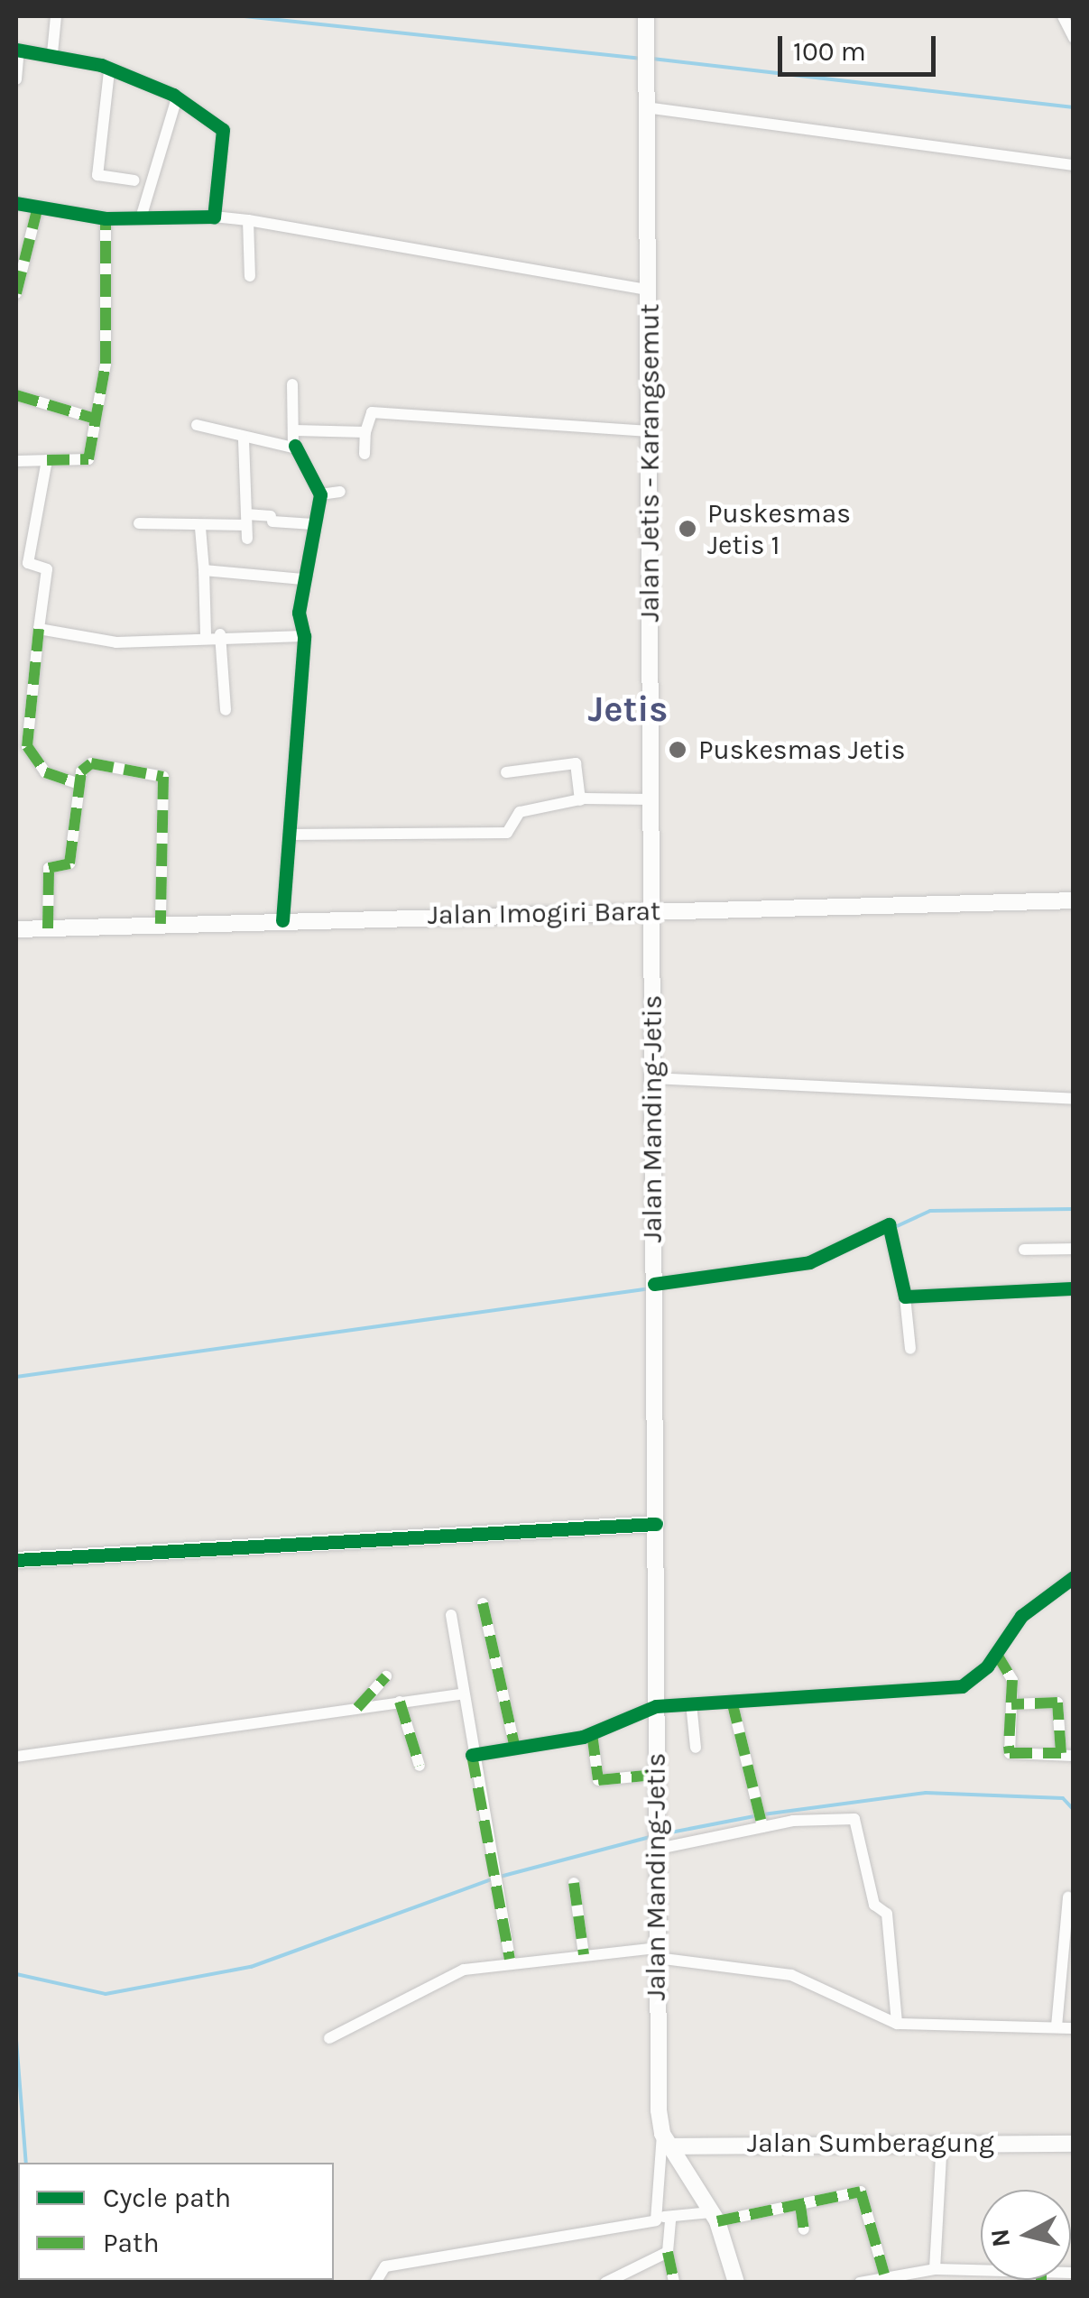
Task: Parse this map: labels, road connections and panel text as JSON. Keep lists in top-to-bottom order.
{
  "streets": {
    "main road": [
      "Jalan Jetis - Karangsemut",
      "Jalan Imogiri Barat",
      "Jalan Manding-Jetis",
      "Jalan Sumberagung"
    ]
  },
  "crossings": [
    ["Jalan Jetis - Karangsemut", "Jalan Imogiri Barat"],
    ["Jalan Jetis - Karangsemut", "Jalan Manding-Jetis"],
    ["Jalan Imogiri Barat", "Jalan Manding-Jetis"],
    ["Jalan Manding-Jetis", "Jalan Sumberagung"]
  ],
  "districts": ["Jetis"],
  "places": ["Puskesmas Jetis 1", "Puskesmas Jetis"],
  "legend": ["Cycle path", "Path"],
  "scale_bar": "100 m",
  "north": "left"
}
